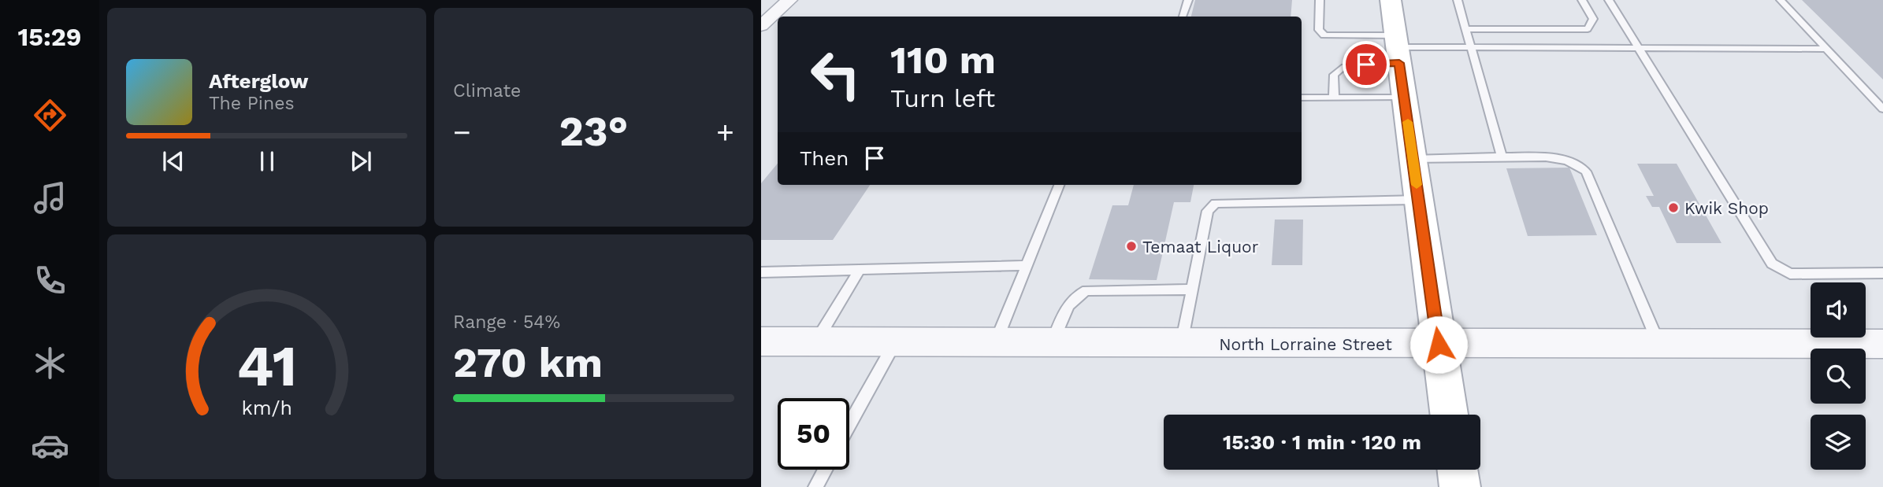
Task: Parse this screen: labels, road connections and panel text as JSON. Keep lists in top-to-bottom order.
{
  "streets": {
    "street": ["North Lorraine Street"]
  },
  "places": ["Kwik Shop", "Temaat Liquor"],
  "page": {
    "tabs": "15:29",
    "tile": [
      "Climate",
      ["Range · 54%", "270 km"]
    ],
    "turn": ["110 m", "Turn left"],
    "song": ["Afterglow", "The Pines"],
    "heat": ["−", "23°", "+"],
    "then": "Then",
    "limit": "50",
    "trip": "15:30 · 1 min · 120 m",
    "gauge": ["41", "km/h"]
  }
}
